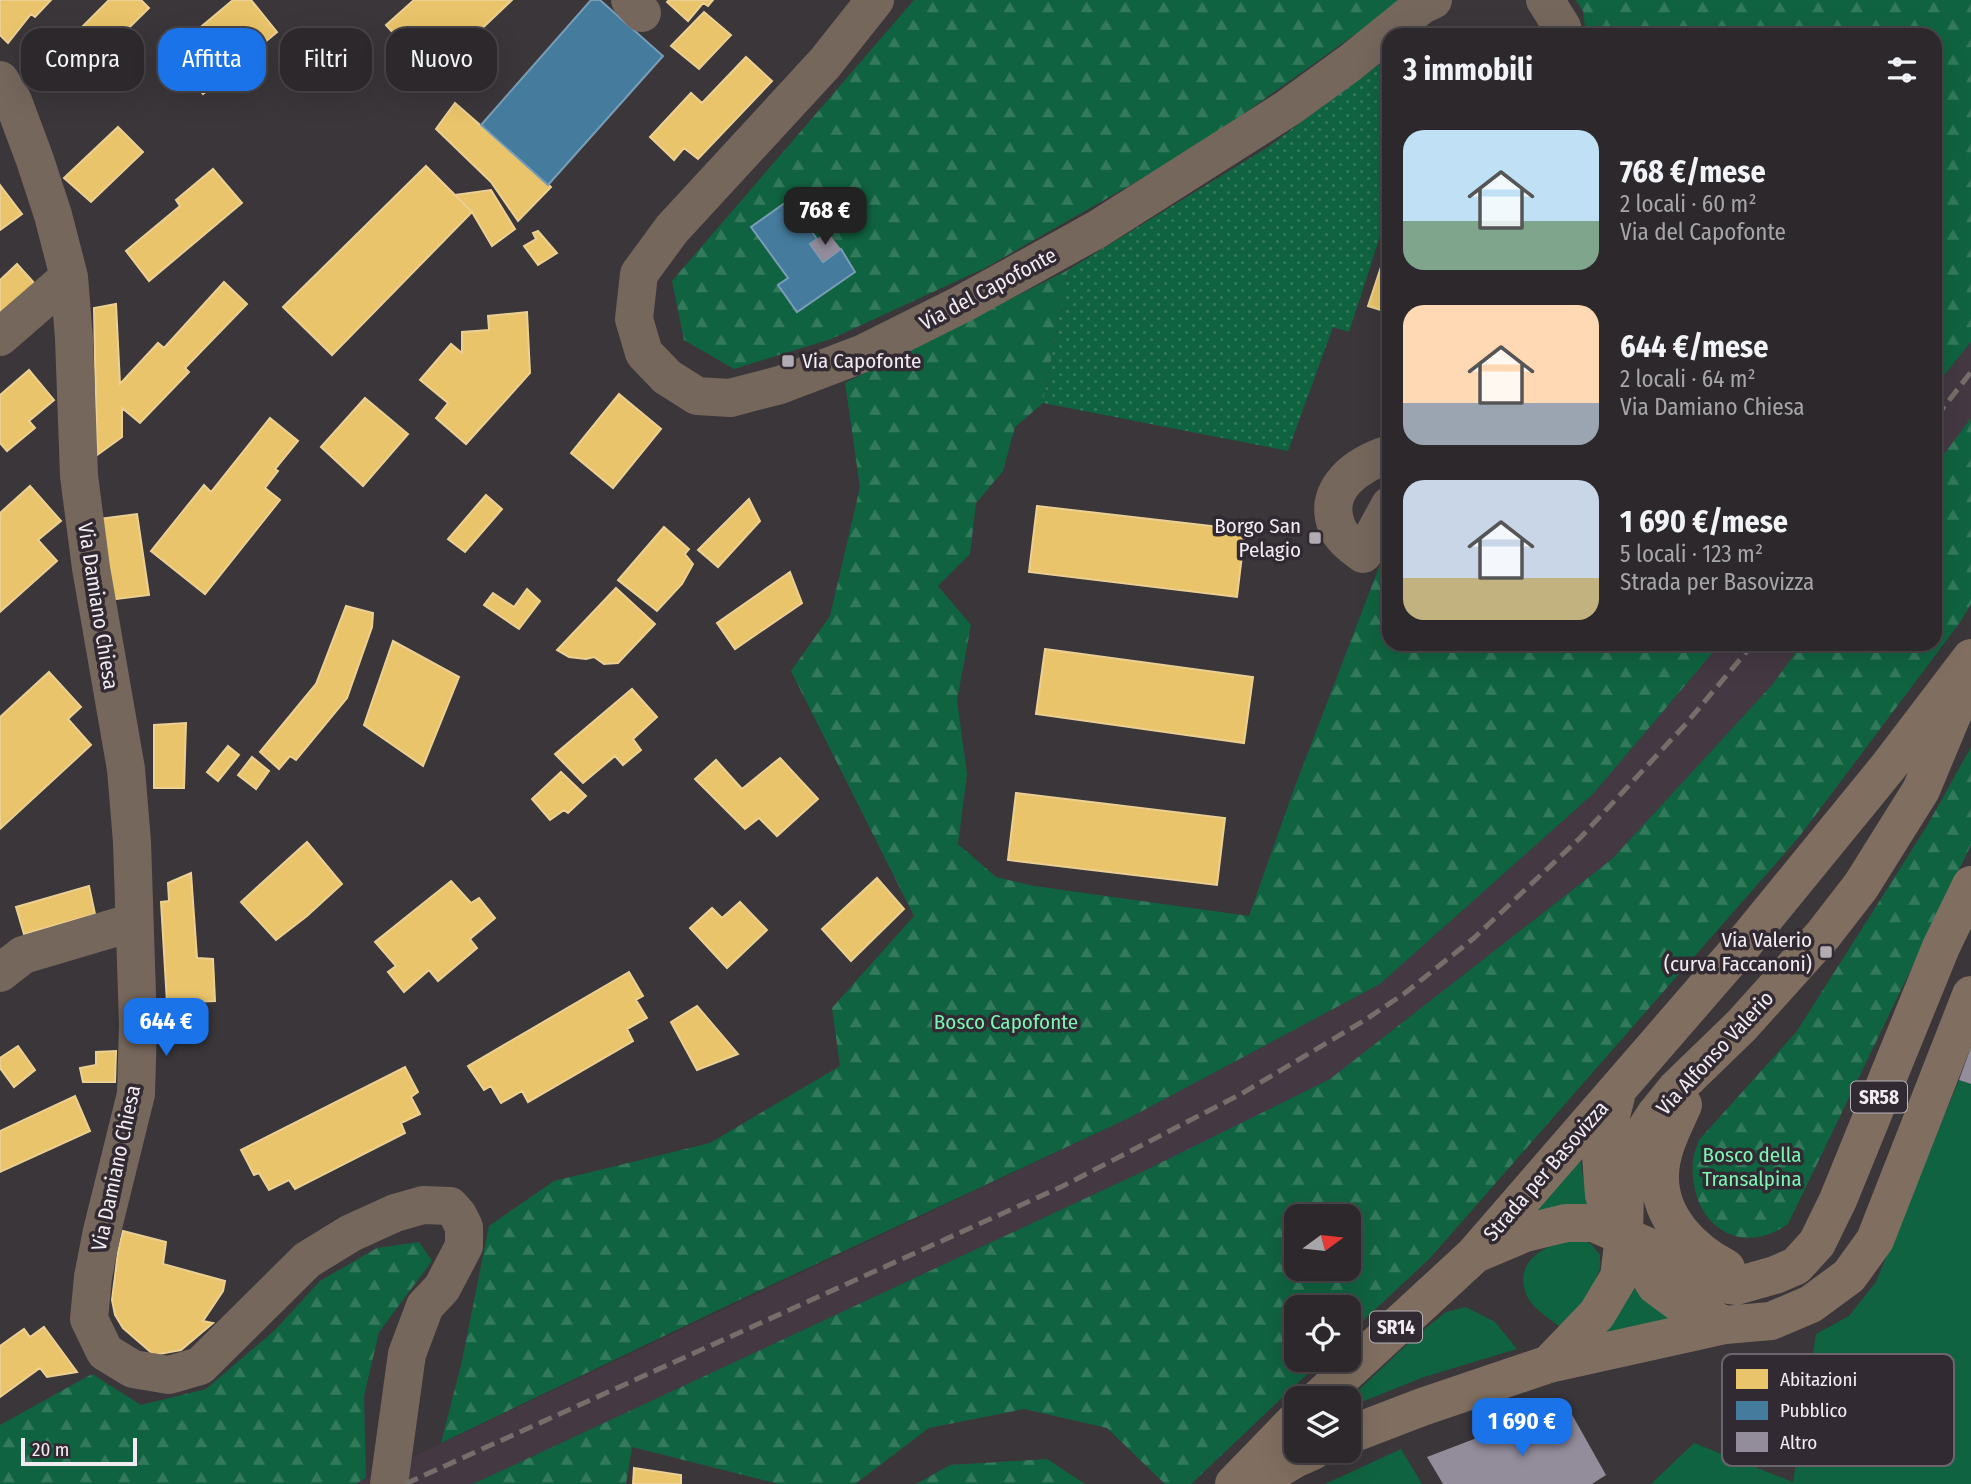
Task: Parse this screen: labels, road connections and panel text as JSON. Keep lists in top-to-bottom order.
{
  "streets": {
    "main road": [
      "Via Alfonso Valerio",
      "SR58",
      "Strada per Basovizza",
      "SR14"
    ],
    "street": ["Via del Capofonte", "Via Damiano Chiesa"]
  },
  "crossings": [
    ["Via Alfonso Valerio", "SR58"],
    ["Via Alfonso Valerio", "Strada per Basovizza"],
    ["SR58", "Strada per Basovizza"]
  ],
  "parks": ["Bosco Capofonte", "Bosco della Transalpina"],
  "places": {
    "transit": ["Via Capofonte", "Borgo San Pelagio", "Via Valerio (curva Faccanoni)"]
  },
  "legend": ["Abitazioni", "Pubblico", "Altro"],
  "scale_bar": "20 m",
  "north": "right",
  "page": {
    "chip": [
      "Compra",
      "Affitta",
      "Filtri",
      "Nuovo"
    ],
    "heading": "3 immobili",
    "list": [
      {
        "name": "768 €/mese",
        "note": "2 locali · 60 m² · Via del Capofonte"
      },
      {
        "name": "644 €/mese",
        "note": "2 locali · 64 m² · Via Damiano Chiesa"
      },
      {
        "name": "1 690 €/mese",
        "note": "5 locali · 123 m² · Strada per Basovizza"
      }
    ],
    "price": ["768 €", "644 €", "1 690 €"],
    "scale": "20 m"
  }
}
